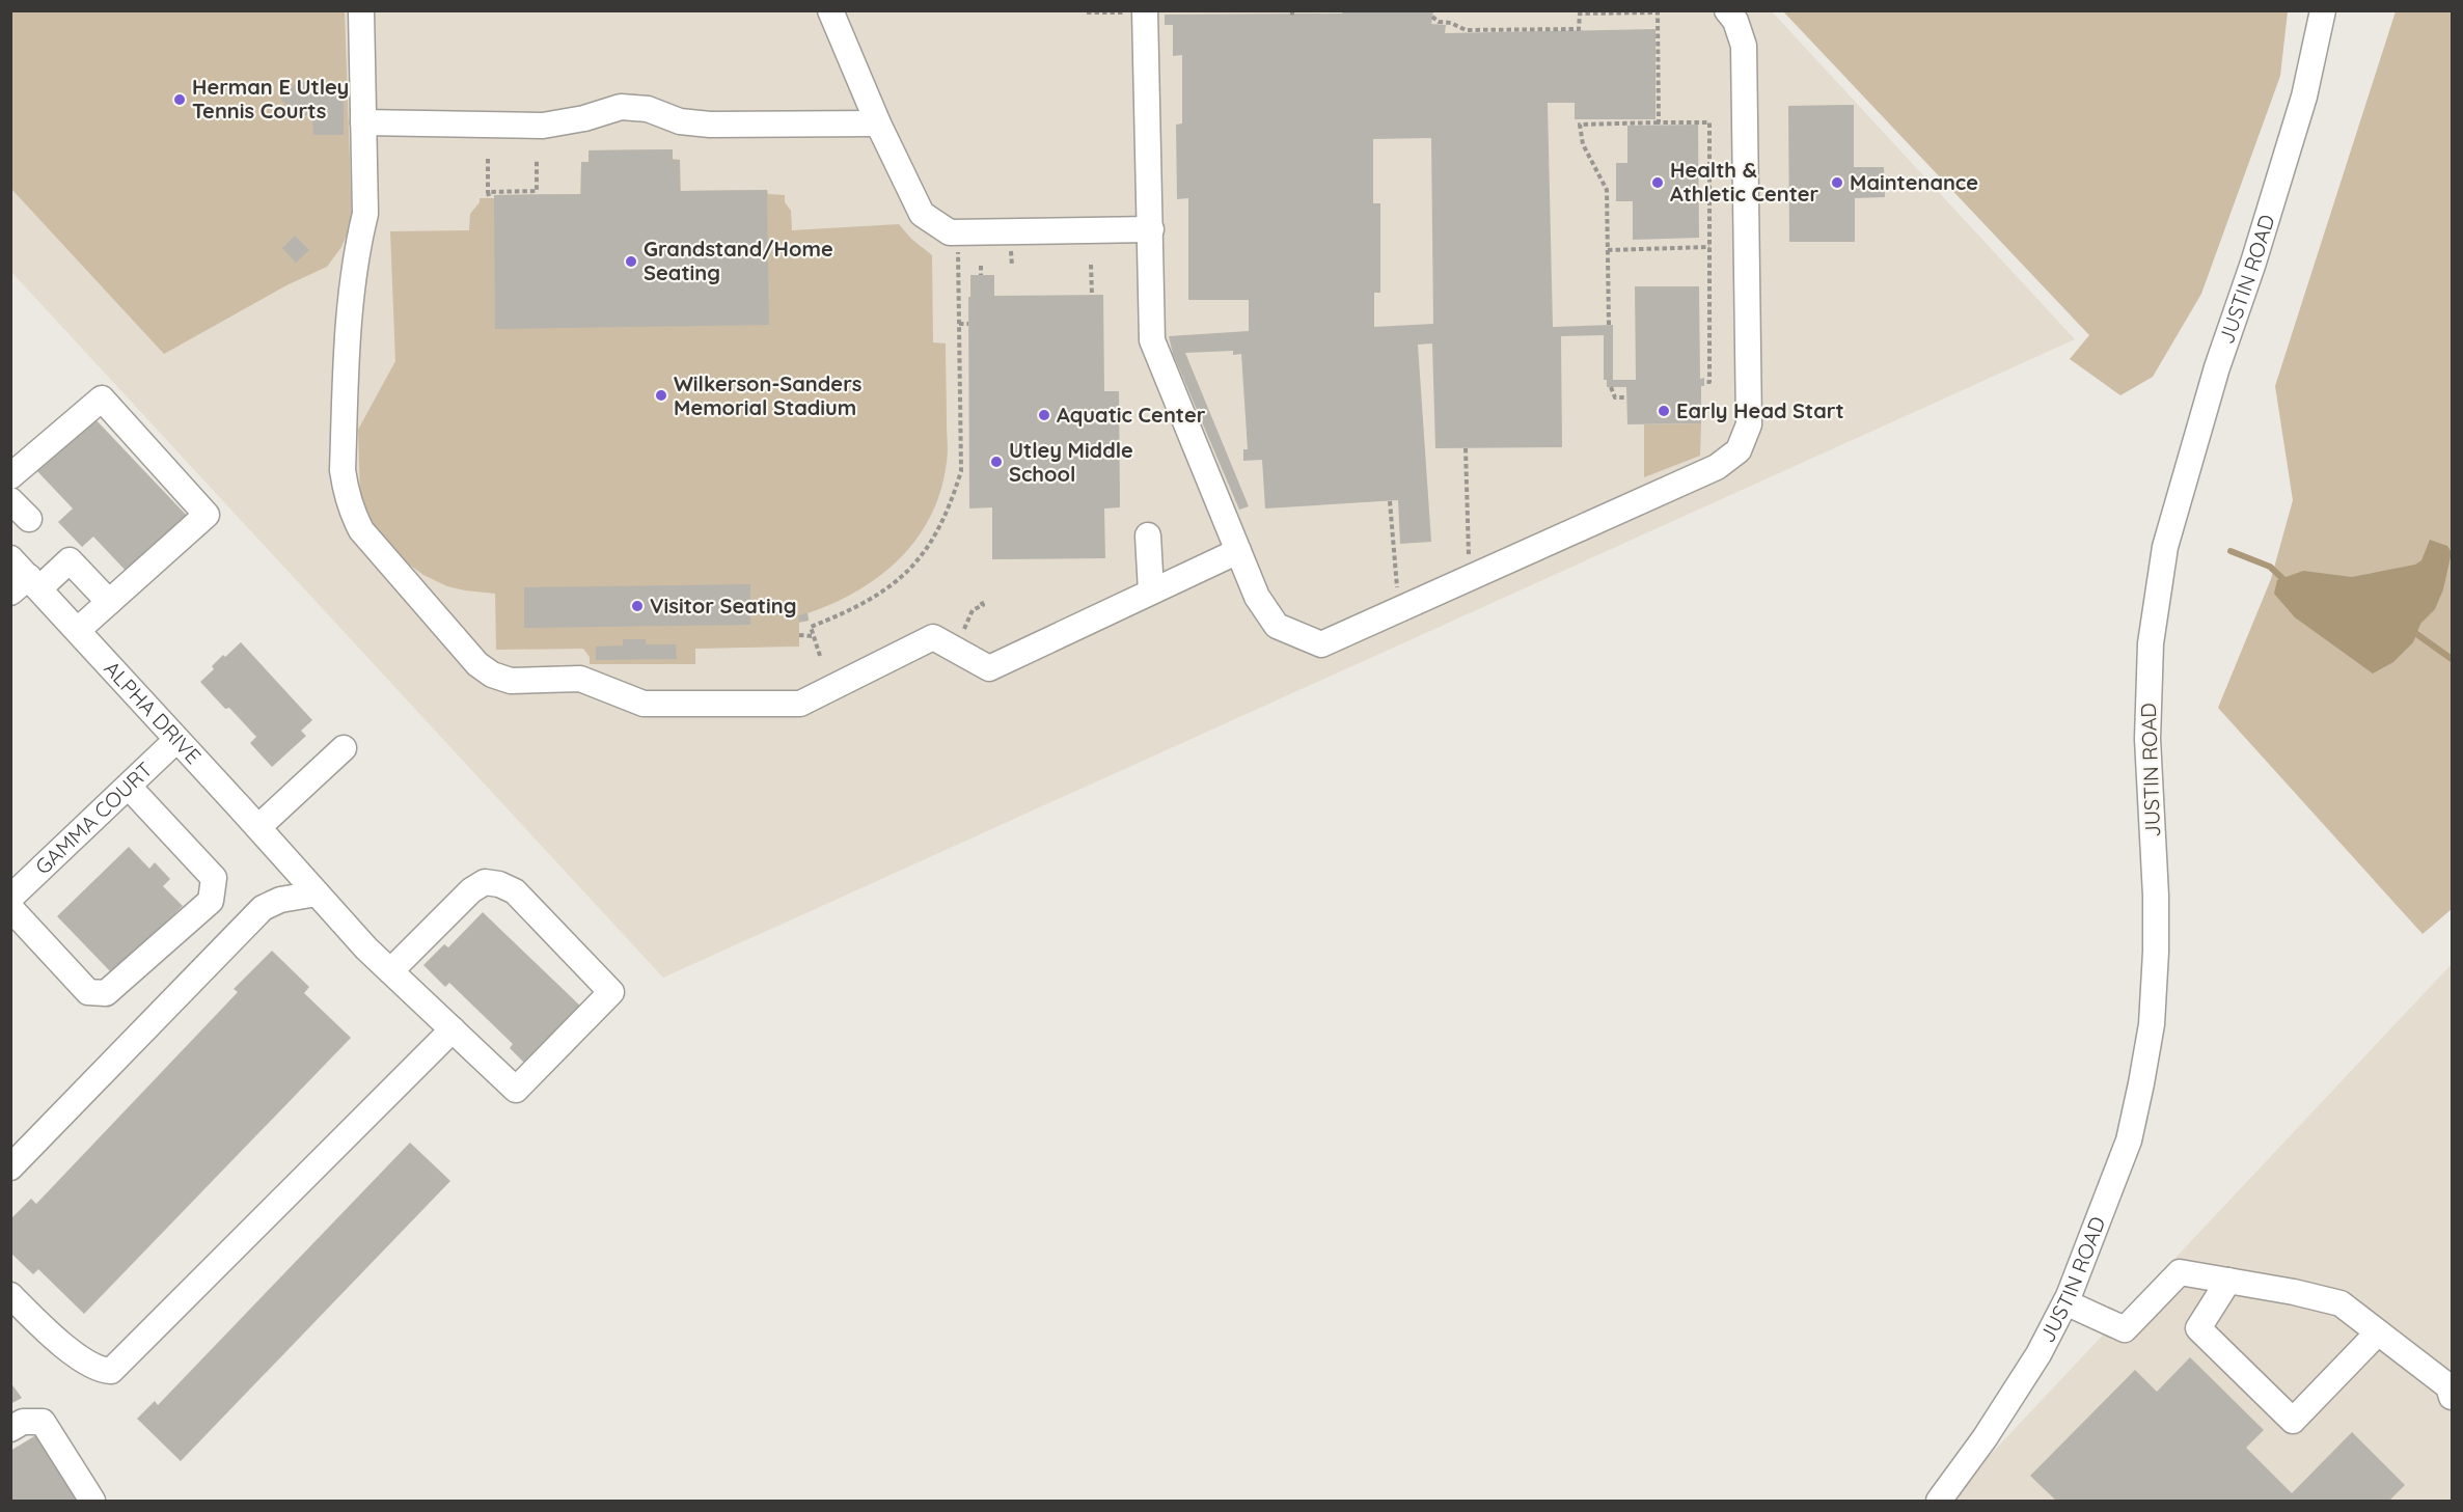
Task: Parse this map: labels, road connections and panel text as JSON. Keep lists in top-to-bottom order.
{
  "streets": {
    "street": ["JUSTIN ROAD", "ALPHA DRIVE", "GAMMA COURT"]
  },
  "crossings": [
    ["ALPHA DRIVE", "GAMMA COURT"]
  ],
  "places": [
    "Herman E Utley Tennis Courts",
    "Health & Athletic Center",
    "Maintenance",
    "Grandstand/Home Seating",
    "Wilkerson-Sanders Memorial Stadium",
    "Early Head Start",
    "Aquatic Center",
    "Utley Middle School",
    "Visitor Seating"
  ]
}
